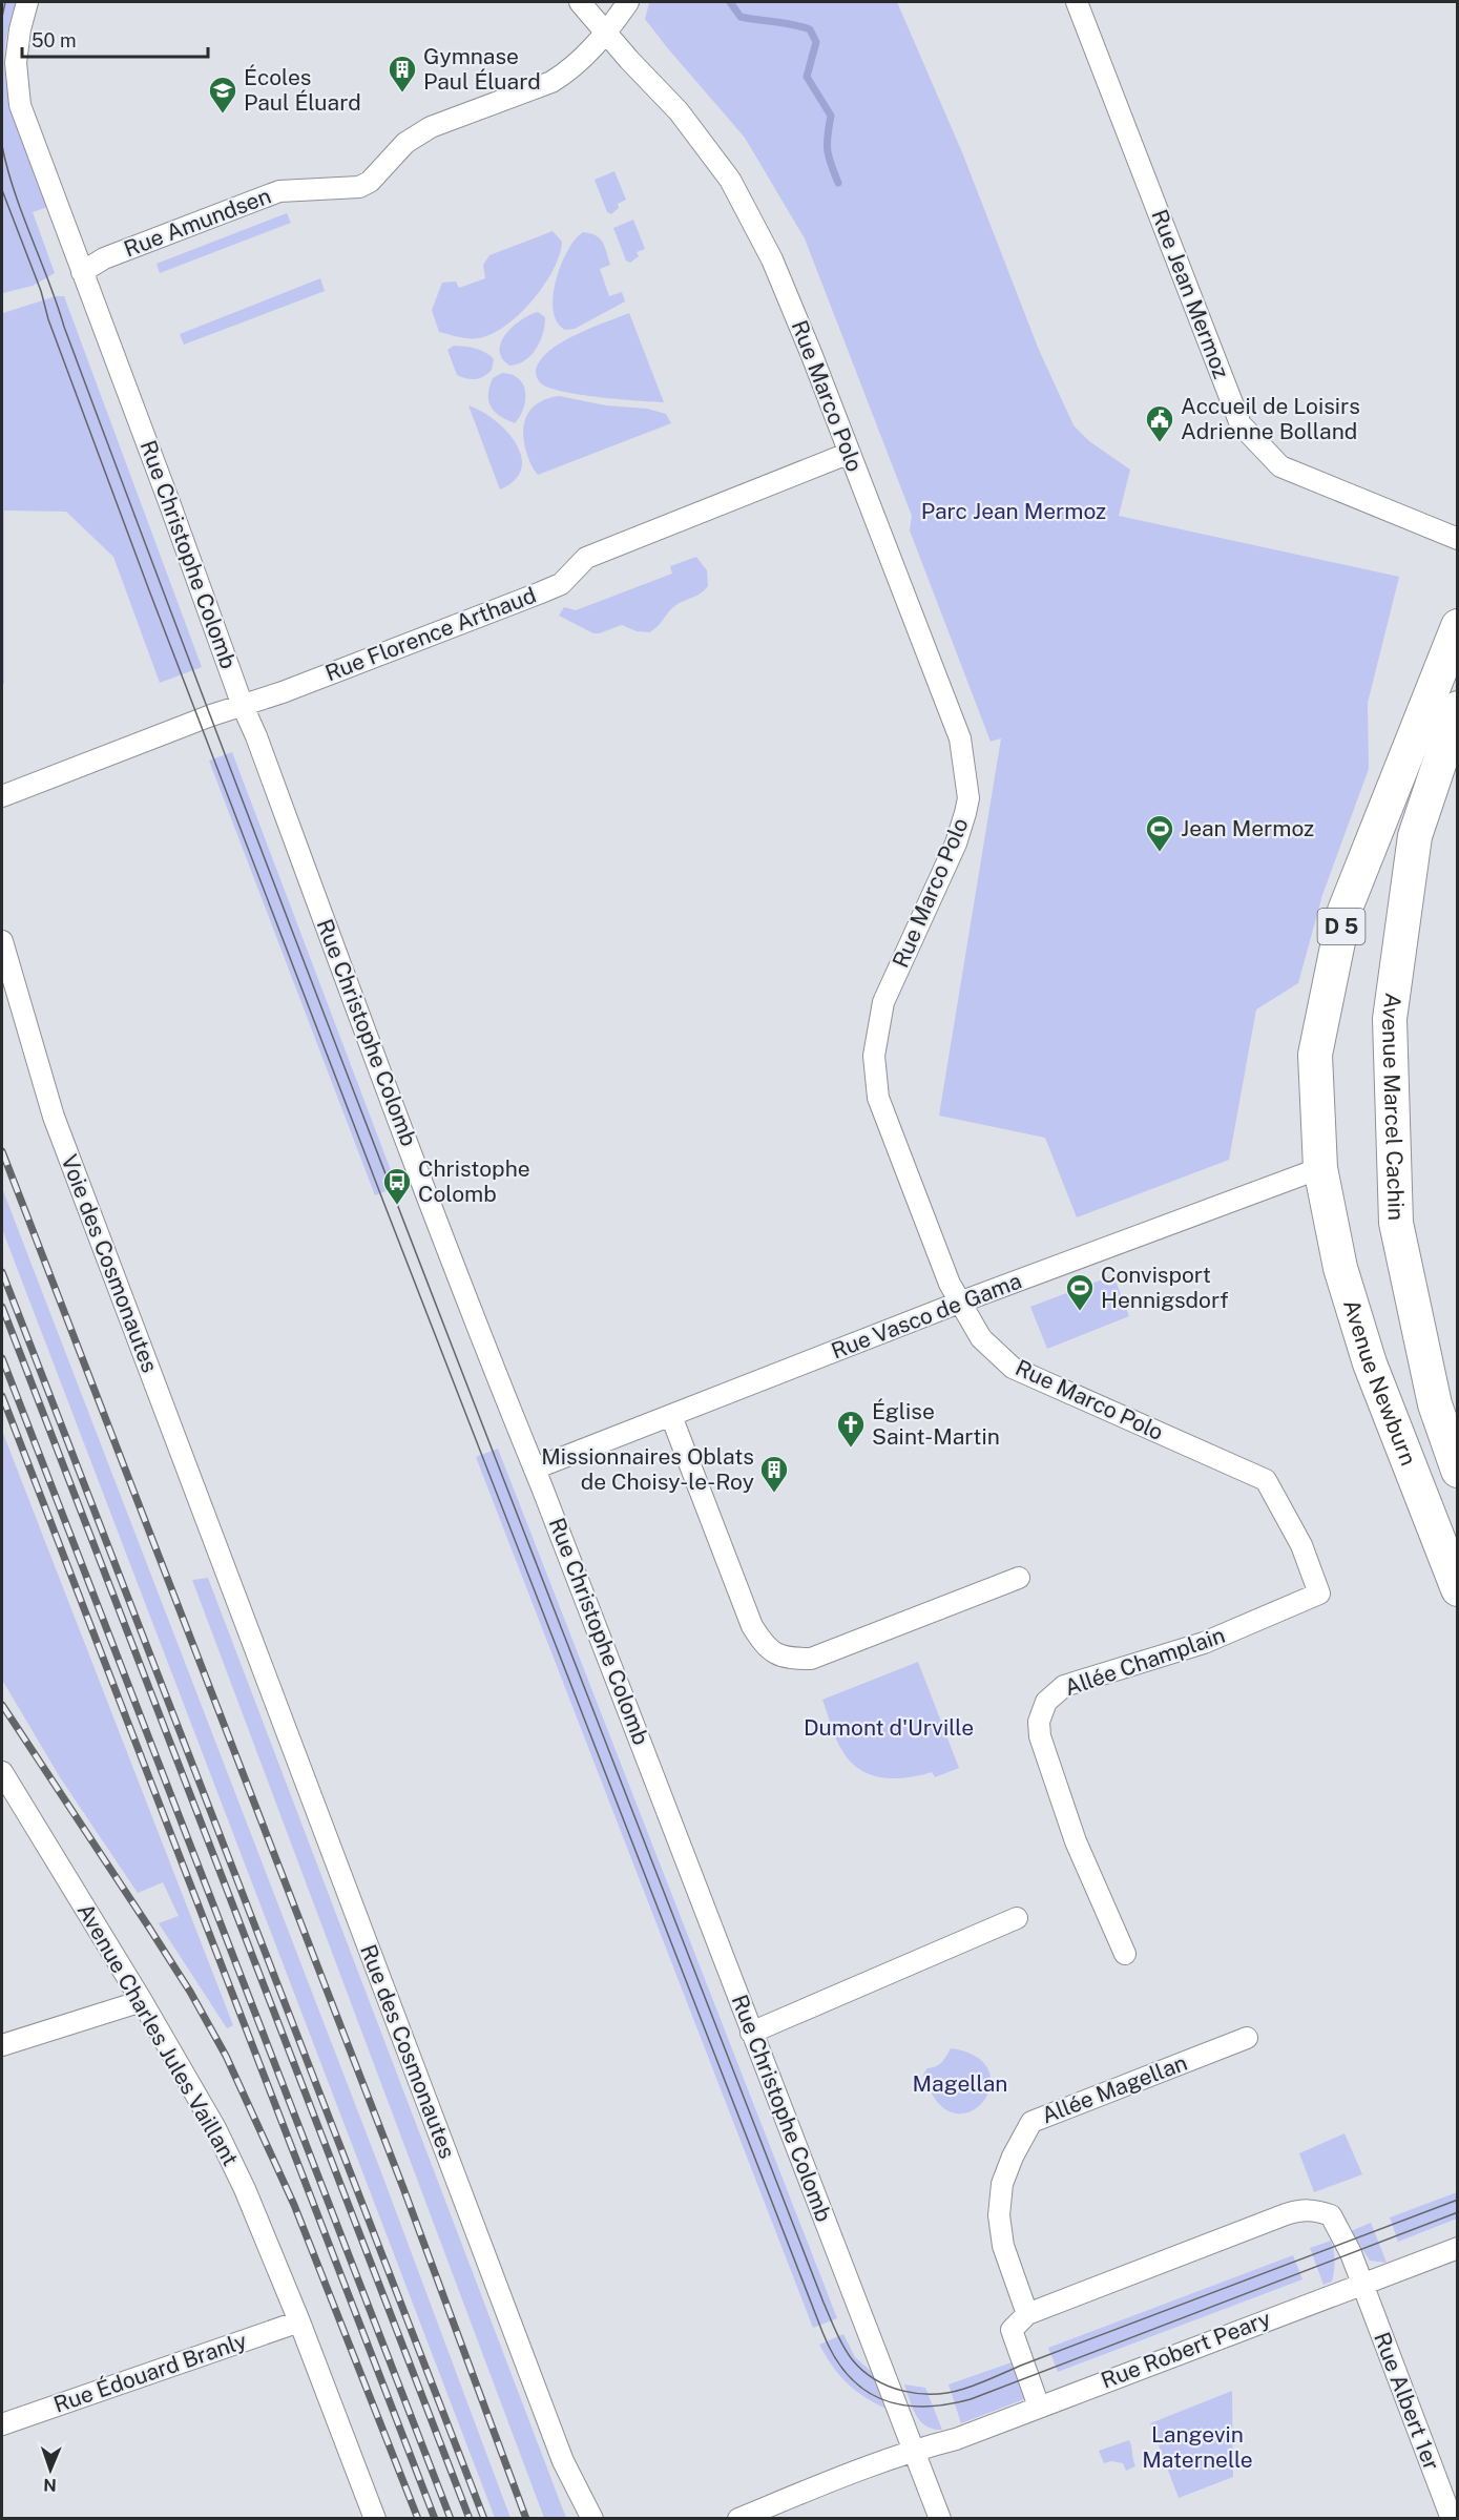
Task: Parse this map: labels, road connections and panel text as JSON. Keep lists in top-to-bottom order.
{
  "streets": {
    "main road": ["D 5", "Avenue Marcel Cachin", "Avenue Newburn"],
    "street": [
      "Rue Amundsen",
      "Rue Jean Mermoz",
      "Rue Marco Polo",
      "Rue Christophe Colomb",
      "Rue Florence Arthaud",
      "Voie des Cosmonautes",
      "Rue Vasco de Gama",
      "Allée Champlain",
      "Avenue Charles Jules Vaillant",
      "Rue des Cosmonautes",
      "Allée Magellan",
      "Rue Robert Peary",
      "Rue Édouard Branly",
      "Rue Albert 1er"
    ]
  },
  "crossings": [
    ["Rue Amundsen", "Rue Marco Polo"],
    ["Rue Amundsen", "Rue Christophe Colomb"],
    ["Rue Marco Polo", "Rue Florence Arthaud"],
    ["Rue Marco Polo", "Rue Vasco de Gama"],
    ["Rue Marco Polo", "Allée Champlain"],
    ["Rue Christophe Colomb", "Rue Florence Arthaud"],
    ["Rue Christophe Colomb", "Rue Vasco de Gama"],
    ["Rue Christophe Colomb", "Rue Robert Peary"],
    ["D 5", "Rue Vasco de Gama"],
    ["D 5", "Avenue Newburn"],
    ["Voie des Cosmonautes", "Rue des Cosmonautes"],
    ["Rue Vasco de Gama", "Avenue Newburn"],
    ["Avenue Charles Jules Vaillant", "Rue Édouard Branly"],
    ["Rue Robert Peary", "Rue Albert 1er"]
  ],
  "parks": [
    "Parc Jean Mermoz",
    "Dumont d'Urville",
    "Magellan",
    "Langevin Maternelle"
  ],
  "places": {
    "building": ["Gymnase Paul Éluard", "Missionnaires Oblats de Choisy-le-Roy"],
    "school or university": ["Écoles Paul Éluard"],
    "public building": ["Accueil de Loisirs Adrienne Bolland"],
    "sports": ["Jean Mermoz", "Convisport Hennigsdorf"],
    "bus stop": ["Christophe Colomb"],
    "church": ["Église Saint-Martin"]
  },
  "scale_bar": "50 m",
  "north": "bottom"
}
